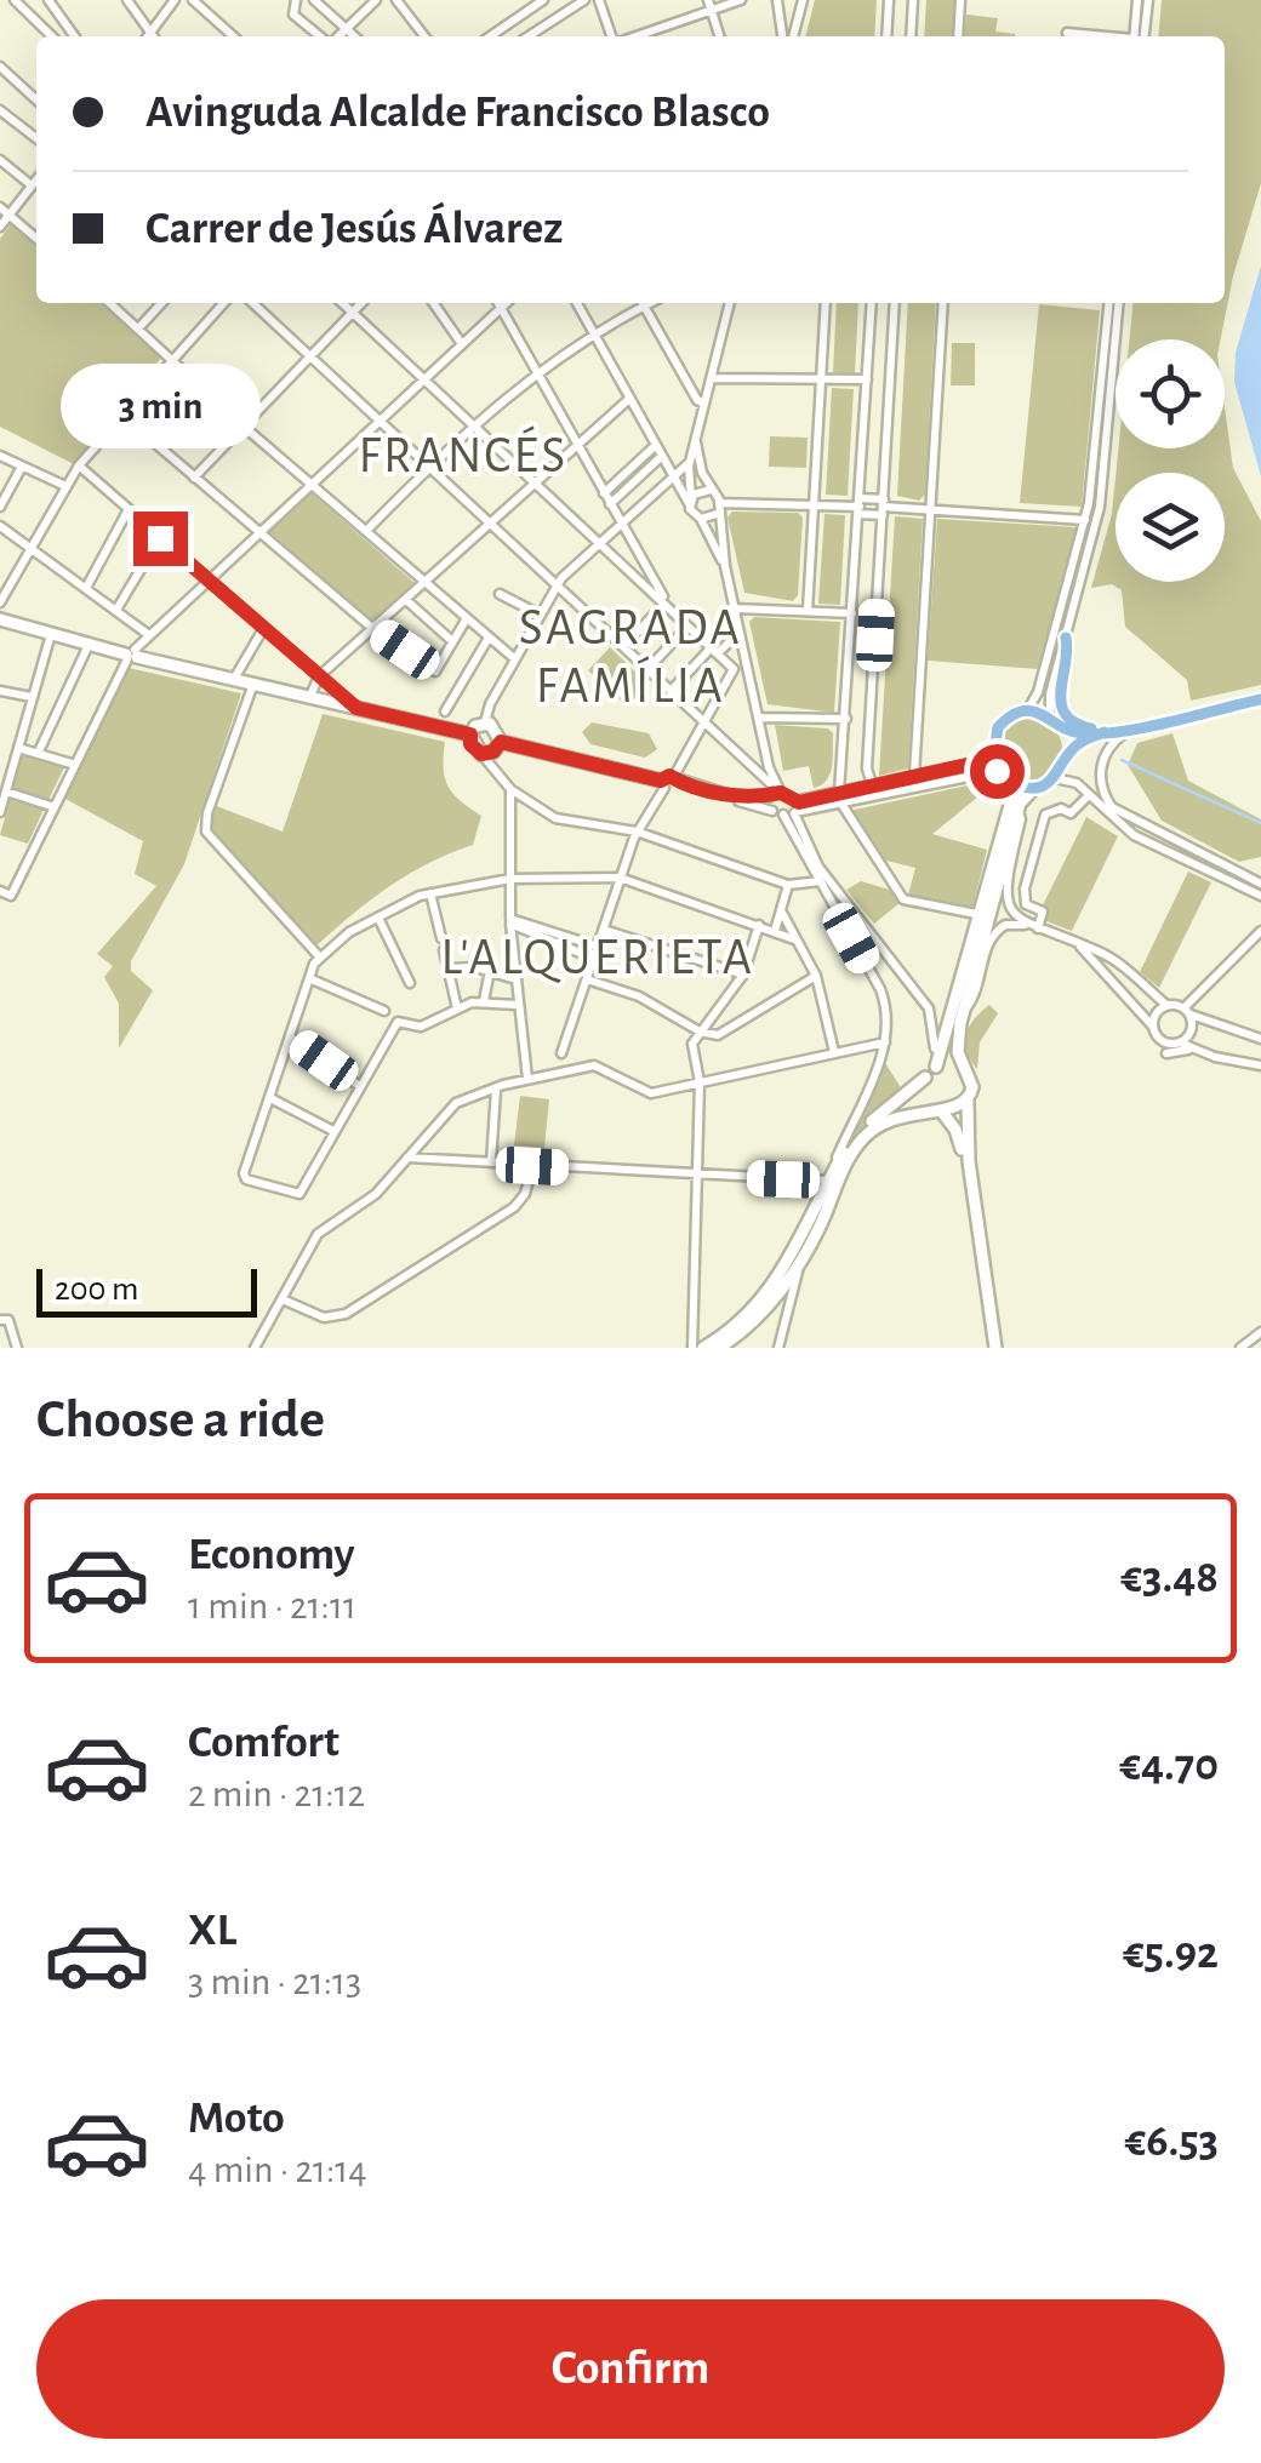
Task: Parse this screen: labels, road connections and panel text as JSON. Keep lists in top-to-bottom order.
{
  "districts": ["FRANCÉS", "SAGRADA FAMÍLIA", "L'ALQUERIETA"],
  "scale_bar": "200 m",
  "page": {
    "banner": ["Avinguda Alcalde Francisco Blasco", "Carrer de Jesús Álvarez"],
    "bubble": "3 min",
    "scale": "200 m",
    "heading": "Choose a ride",
    "list": [
      {
        "name": "Economy",
        "note": "1 min · 21:11",
        "value": "€3.48"
      },
      {
        "name": "Comfort",
        "note": "2 min · 21:12",
        "value": "€4.70"
      },
      {
        "name": "XL",
        "note": "3 min · 21:13",
        "value": "€5.92"
      },
      {
        "name": "Moto",
        "note": "4 min · 21:14",
        "value": "€6.53"
      }
    ],
    "buttons": "Confirm"
  }
}
